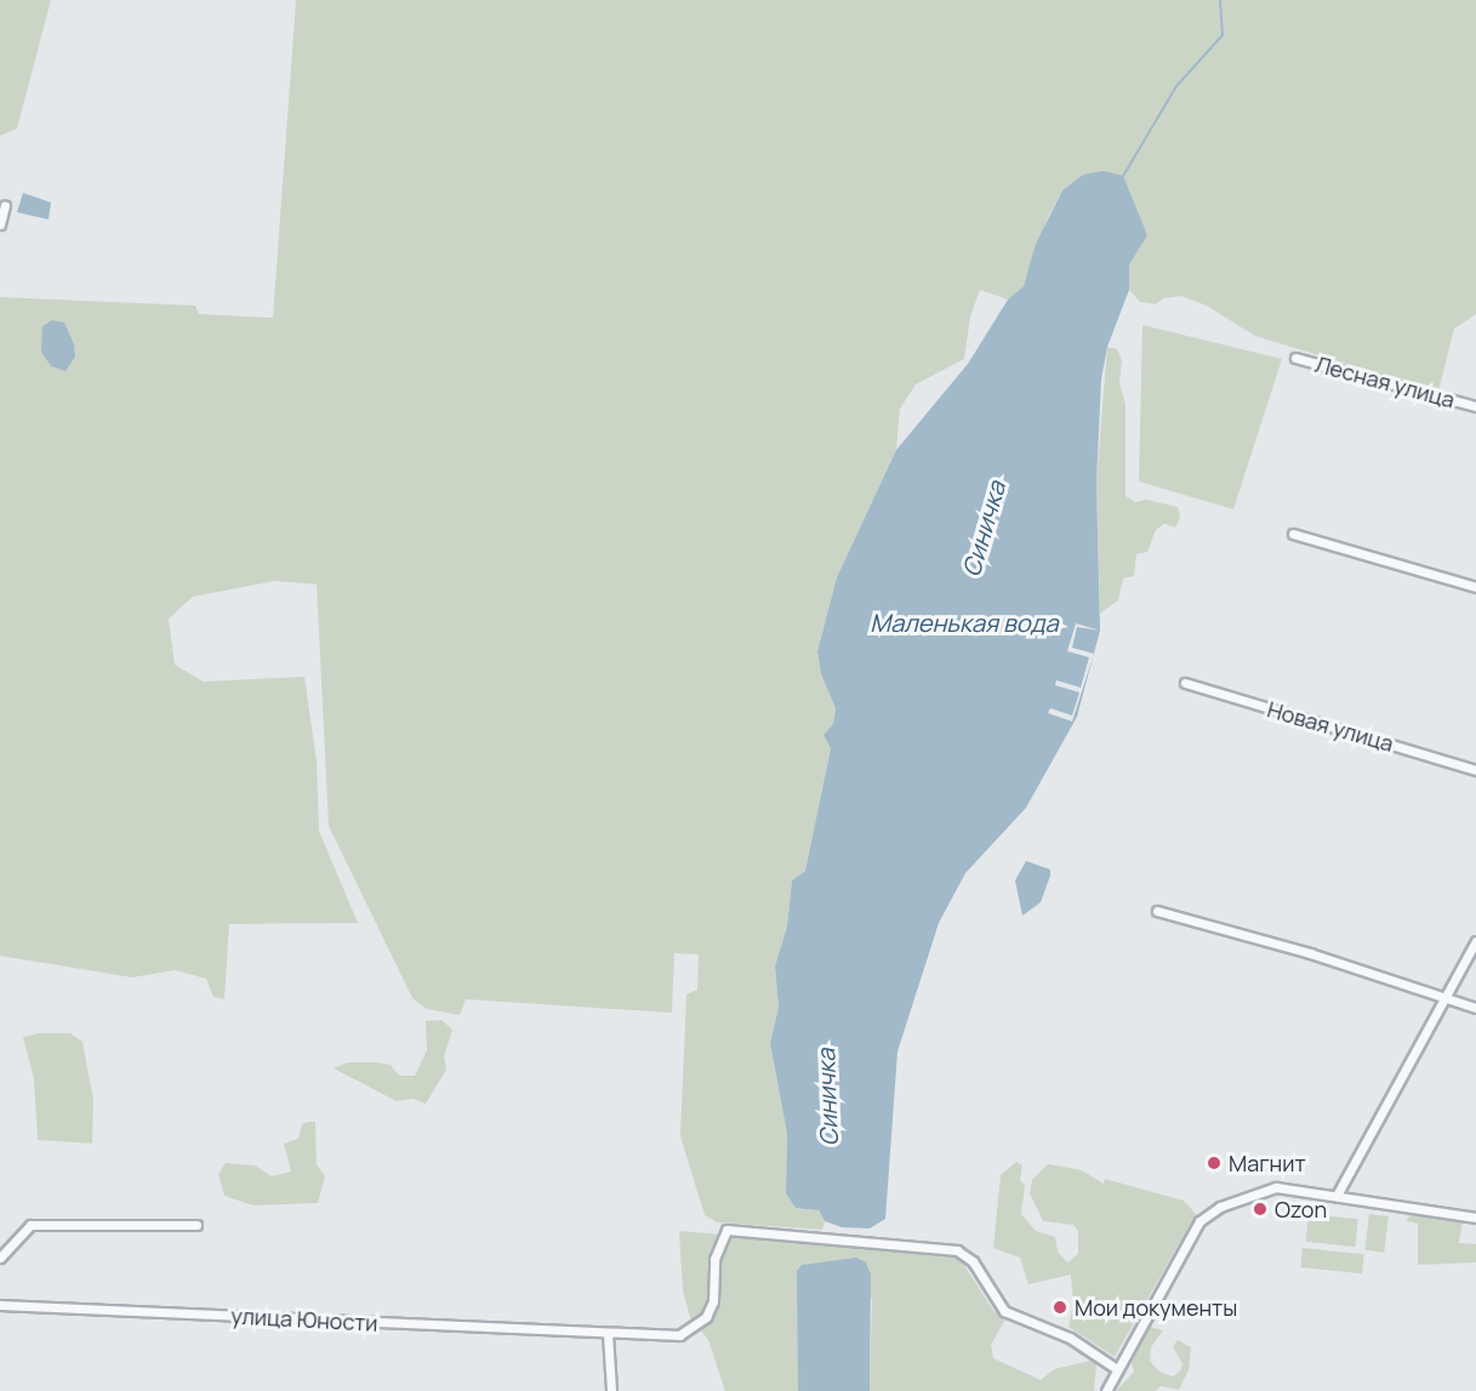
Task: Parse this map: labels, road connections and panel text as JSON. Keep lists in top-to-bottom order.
{
  "streets": {
    "street": ["Лесная улица", "Новая улица", "улица Юности"]
  },
  "water": ["Синичка", "Маленькая вода"],
  "places": ["Магнит", "Ozon", "Мои документы"]
}
